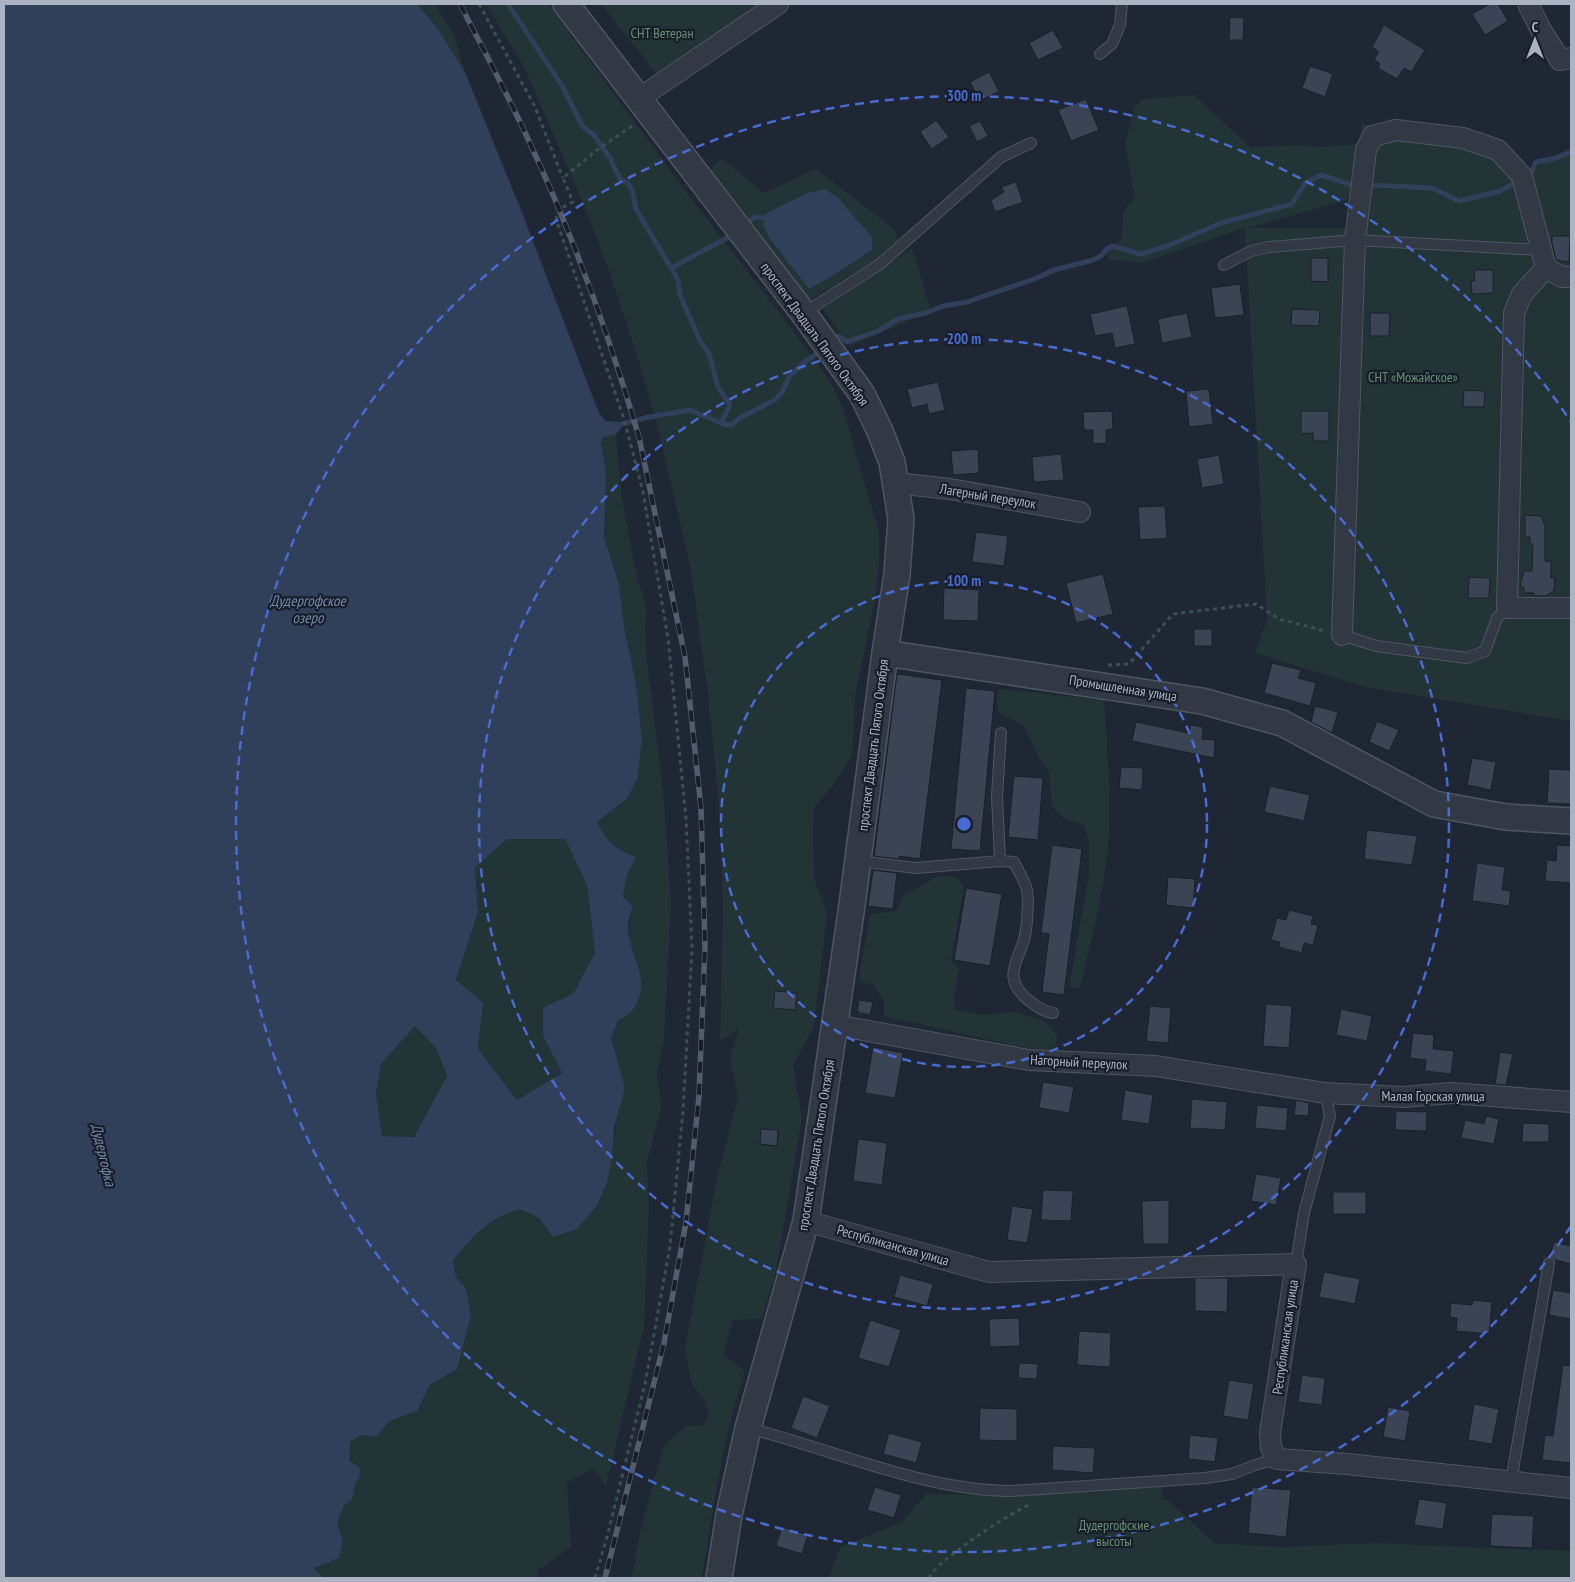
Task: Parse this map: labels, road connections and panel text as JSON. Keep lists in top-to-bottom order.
{
  "streets": {
    "street": [
      "проспект Двадцать Пятого Октября",
      "Лагерный переулок",
      "Промышленная улица",
      "Нагорный переулок",
      "Малая Горская улица",
      "Республиканская улица"
    ]
  },
  "crossings": [
    ["проспект Двадцать Пятого Октября", "Лагерный переулок"],
    ["проспект Двадцать Пятого Октября", "Промышленная улица"],
    ["проспект Двадцать Пятого Октября", "Нагорный переулок"],
    ["проспект Двадцать Пятого Октября", "Республиканская улица"],
    ["Нагорный переулок", "Малая Горская улица"]
  ],
  "water": ["Дудергофское озеро", "Дудергофка"],
  "parks": ["СНТ Ветеран", "СНТ «Можайское»", "Дудергофские высоты"],
  "north": "top",
  "rings": ["300 m", "200 m", "100 m"]
}
